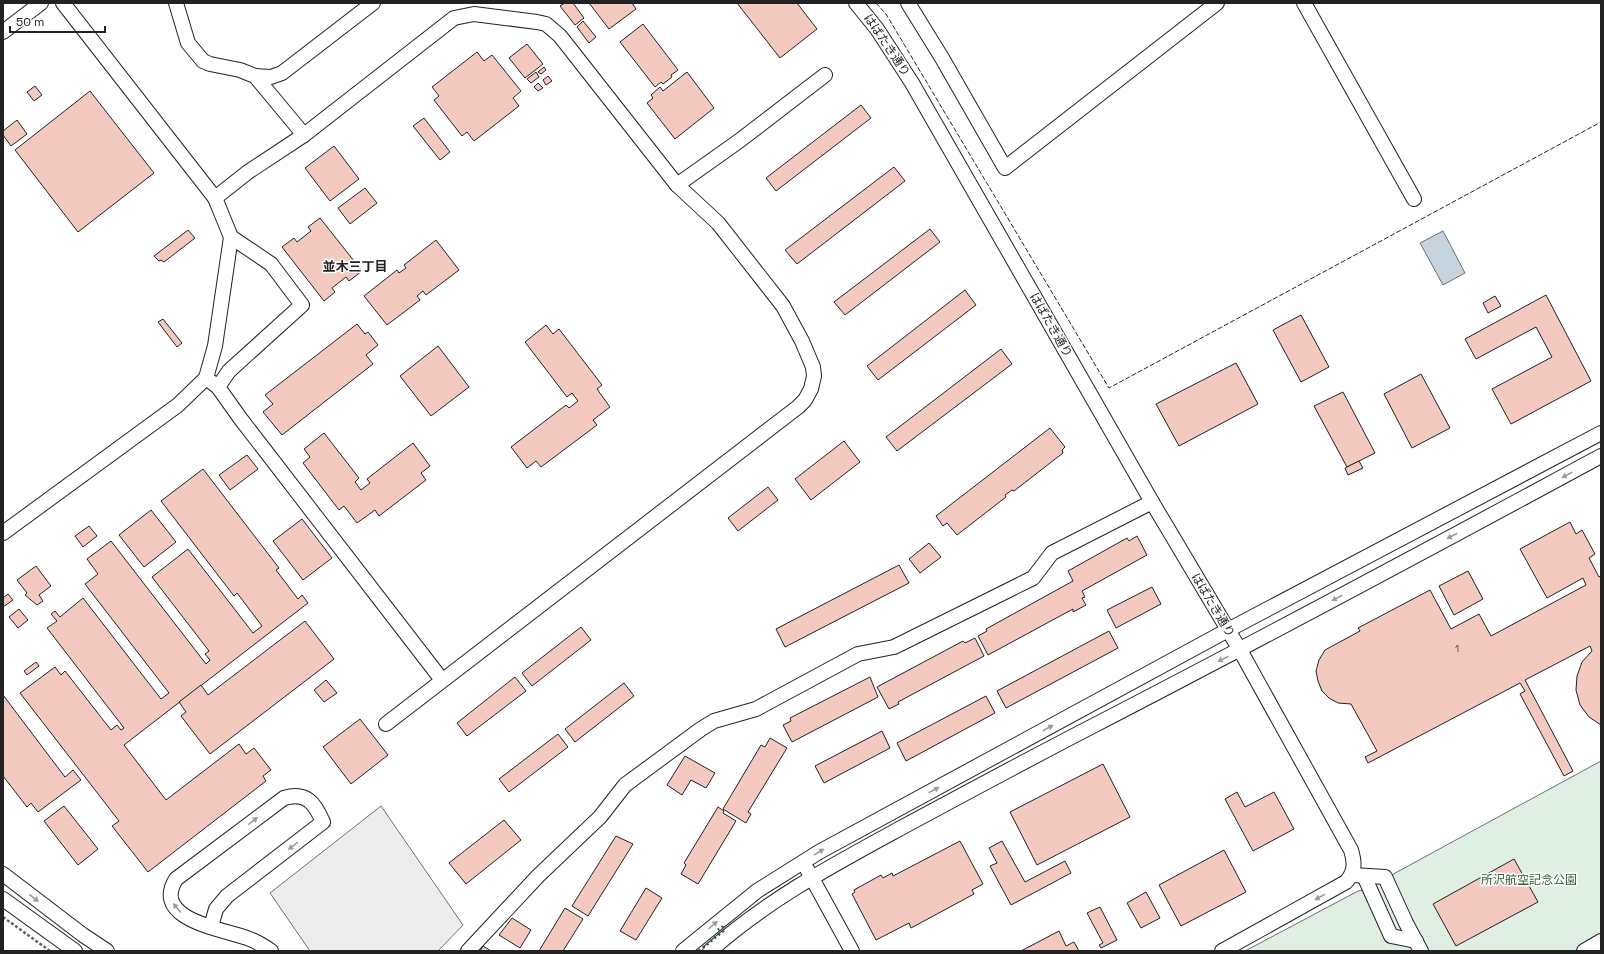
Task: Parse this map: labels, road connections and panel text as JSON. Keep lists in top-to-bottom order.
{
  "streets": {
    "street": ["はばたき通り"]
  },
  "districts": ["並木三丁目"],
  "parks": ["所沢航空記念公園"],
  "house_numbers": ["1"],
  "scale_bar": "50 m"
}
